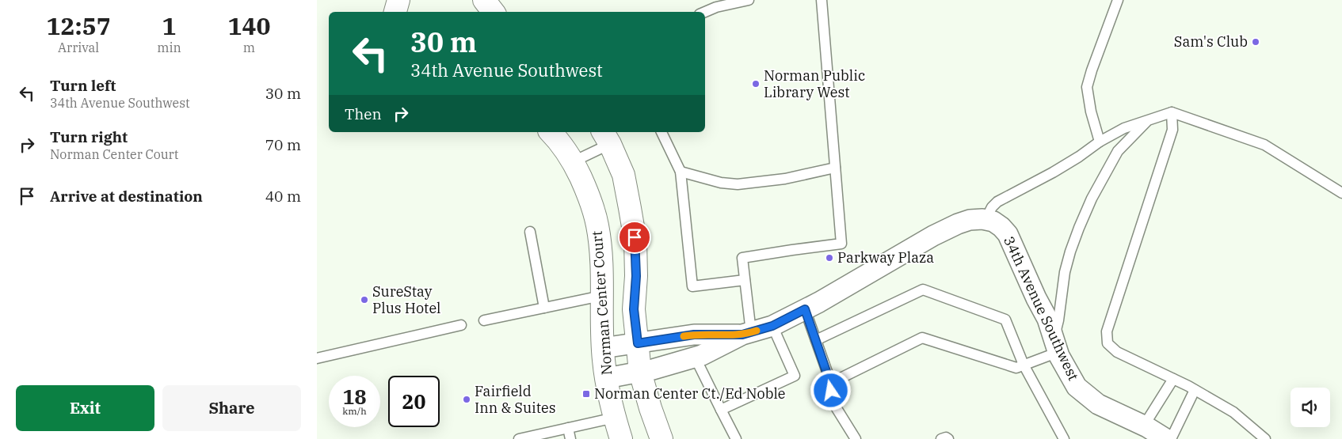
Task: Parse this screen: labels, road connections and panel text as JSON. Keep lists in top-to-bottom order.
{
  "streets": {
    "street": ["Norman Center Court", "34th Avenue Southwest"]
  },
  "places": {
    "other": [
      "Sam's Club",
      "Norman Public Library West",
      "Parkway Plaza",
      "SureStay Plus Hotel",
      "Fairfield Inn & Suites"
    ],
    "transit": ["Norman Center Ct./Ed Noble"]
  },
  "page": {
    "eta": [
      "12:57",
      "Arrival",
      "1",
      "min",
      "140",
      "m"
    ],
    "turn": ["30 m", "34th Avenue Southwest"],
    "list": [
      {
        "name": "Turn left",
        "note": "34th Avenue Southwest",
        "value": "30 m"
      },
      {
        "name": "Turn right",
        "note": "Norman Center Court",
        "value": "70 m"
      },
      {
        "name": "Arrive at destination",
        "value": "40 m"
      }
    ],
    "then": "Then",
    "speed": "18 km/h",
    "limit": "20",
    "buttons": ["Exit", "Share"]
  }
}
